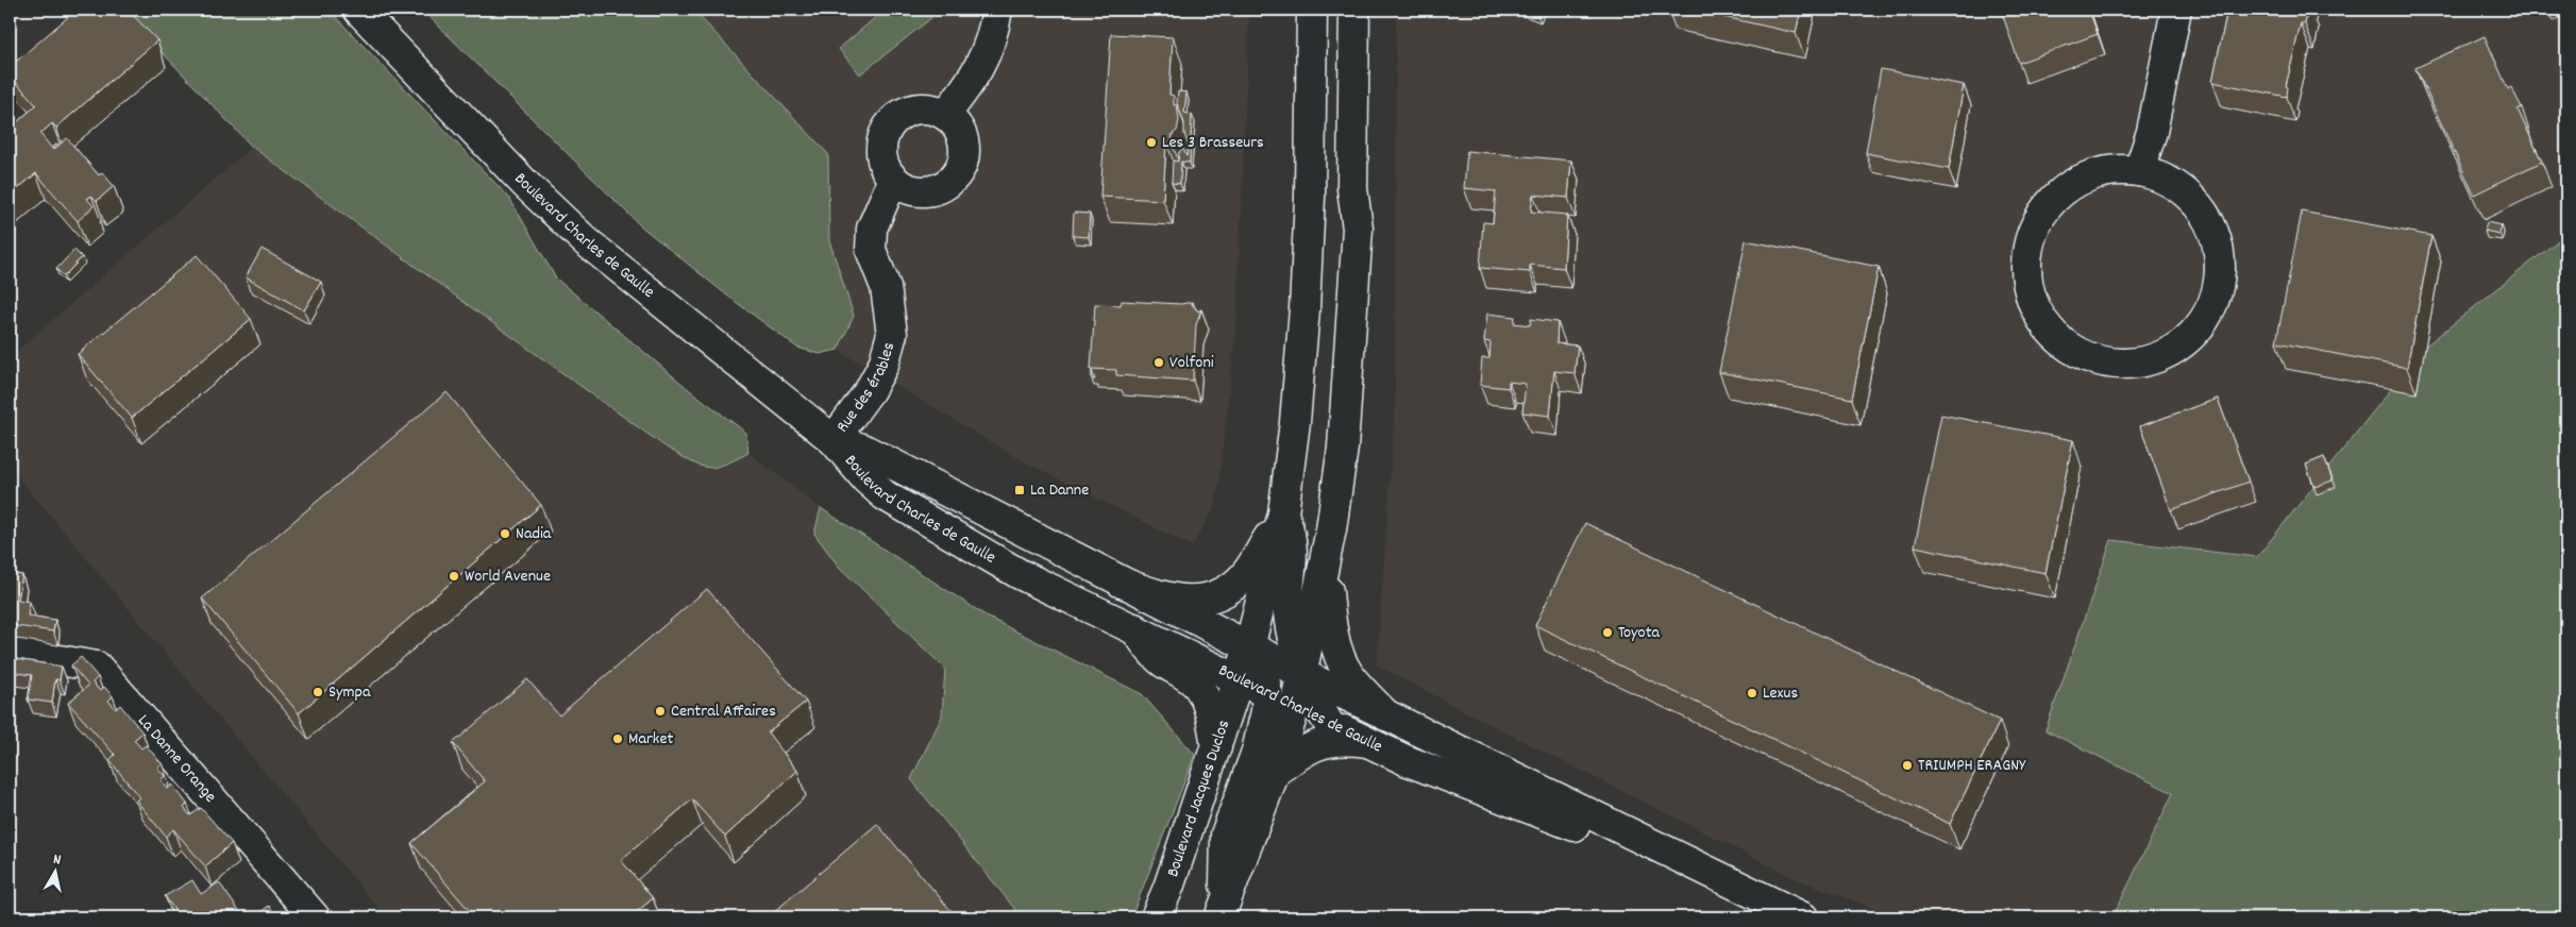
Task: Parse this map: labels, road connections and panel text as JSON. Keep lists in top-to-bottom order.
{
  "streets": {
    "main road": [
      "Boulevard Charles de Gaulle",
      "Rue des érables",
      "La Danne Orange",
      "Boulevard Jacques Duclos"
    ]
  },
  "crossings": [
    ["Boulevard Charles de Gaulle", "Rue des érables"],
    ["Boulevard Charles de Gaulle", "Boulevard Jacques Duclos"]
  ],
  "places": {
    "other": [
      "Les 3 Brasseurs",
      "Volfoni",
      "Nadia",
      "World Avenue",
      "Toyota",
      "Sympa",
      "Lexus",
      "Central Affaires",
      "Market",
      "TRIUMPH ERAGNY"
    ],
    "transit": ["La Danne"]
  },
  "north": "top"
}
